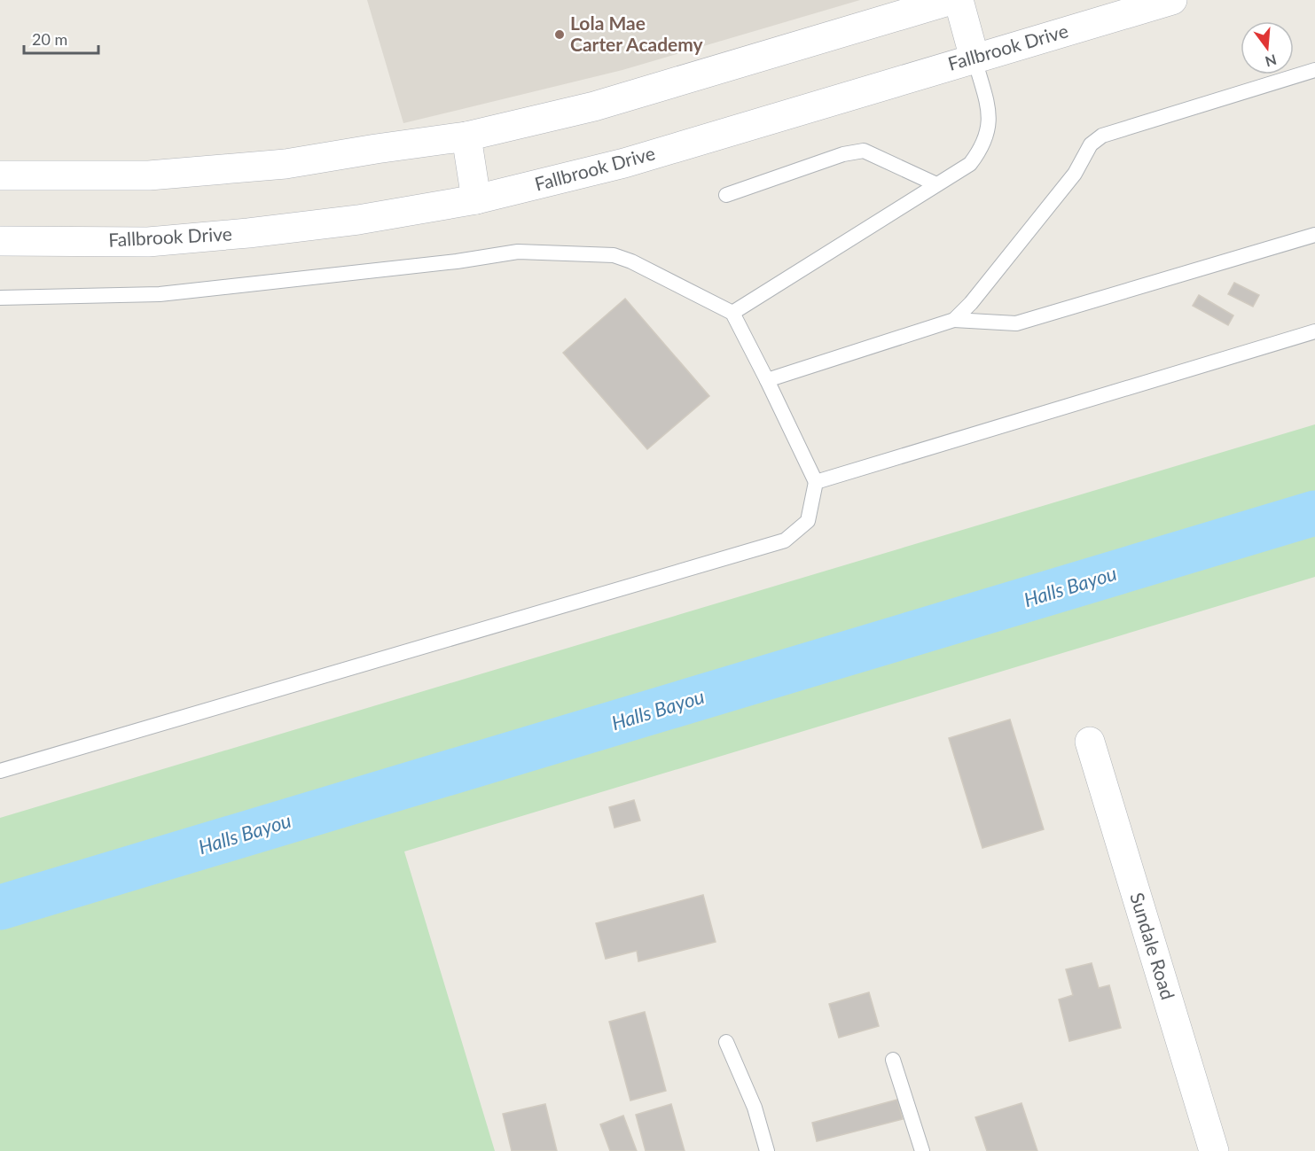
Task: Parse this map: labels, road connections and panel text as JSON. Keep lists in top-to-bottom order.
{
  "streets": {
    "main road": ["Fallbrook Drive", "Sundale Road"]
  },
  "water": ["Halls Bayou"],
  "places": ["Lola Mae Carter Academy"],
  "scale_bar": "20 m",
  "north": "bottom"
}
